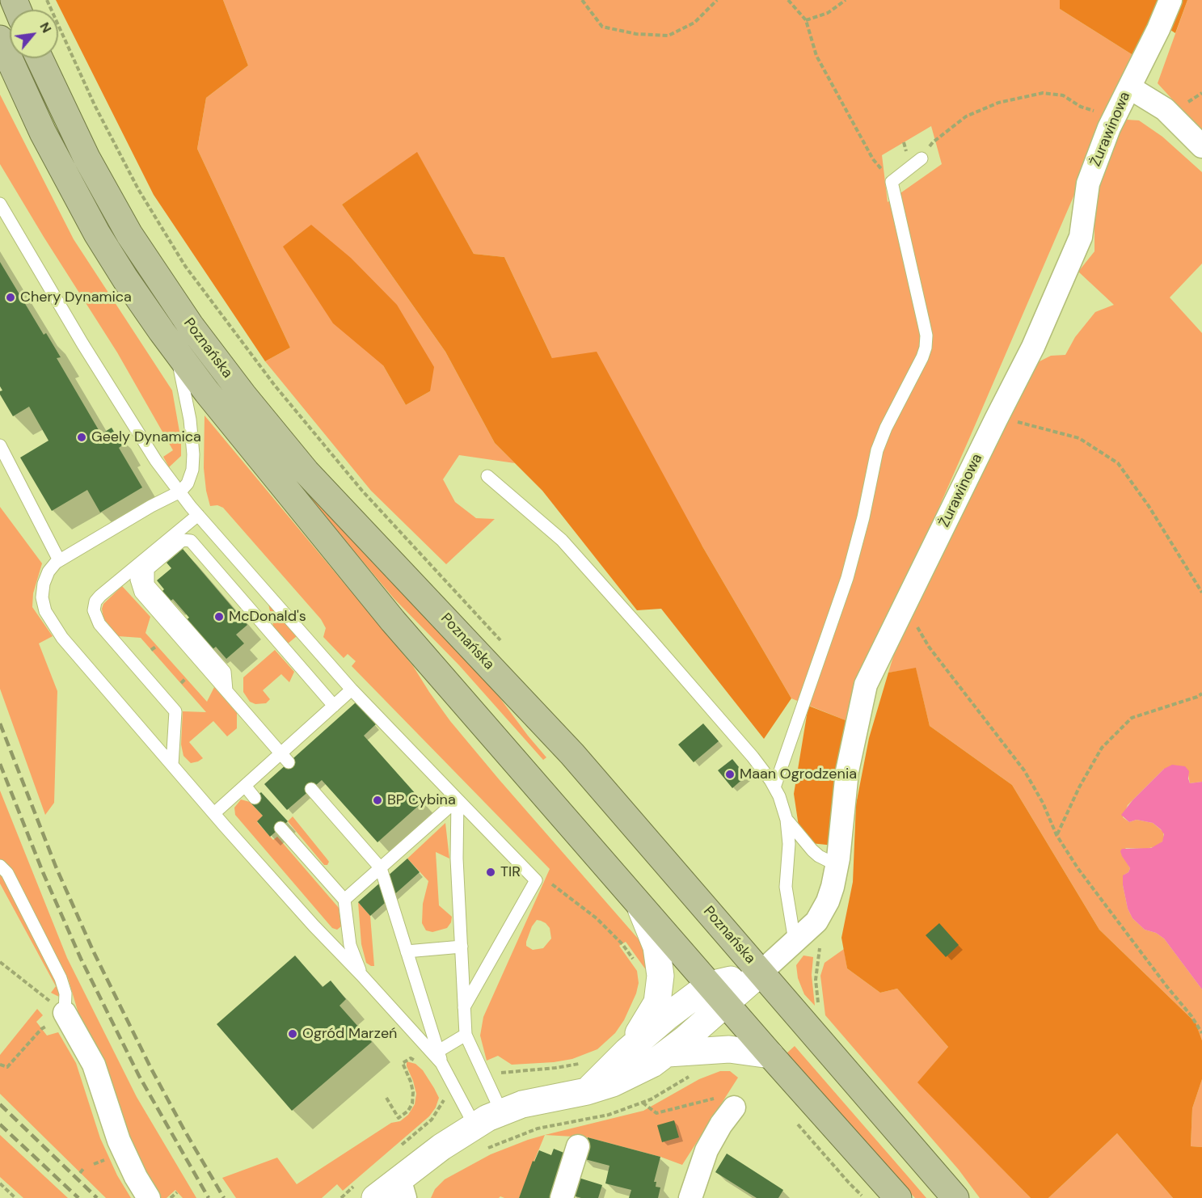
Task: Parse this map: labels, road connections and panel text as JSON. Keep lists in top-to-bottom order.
{
  "streets": {
    "main road": ["Poznańska"],
    "street": ["Żurawinowa"]
  },
  "crossings": [
    ["Żurawinowa", "Poznańska"]
  ],
  "places": [
    "Chery Dynamica",
    "Geely Dynamica",
    "McDonald's",
    "Maan Ogrodzenia",
    "BP Cybina",
    "TIR",
    "Ogród Marzeń"
  ],
  "north": "top right"
}
